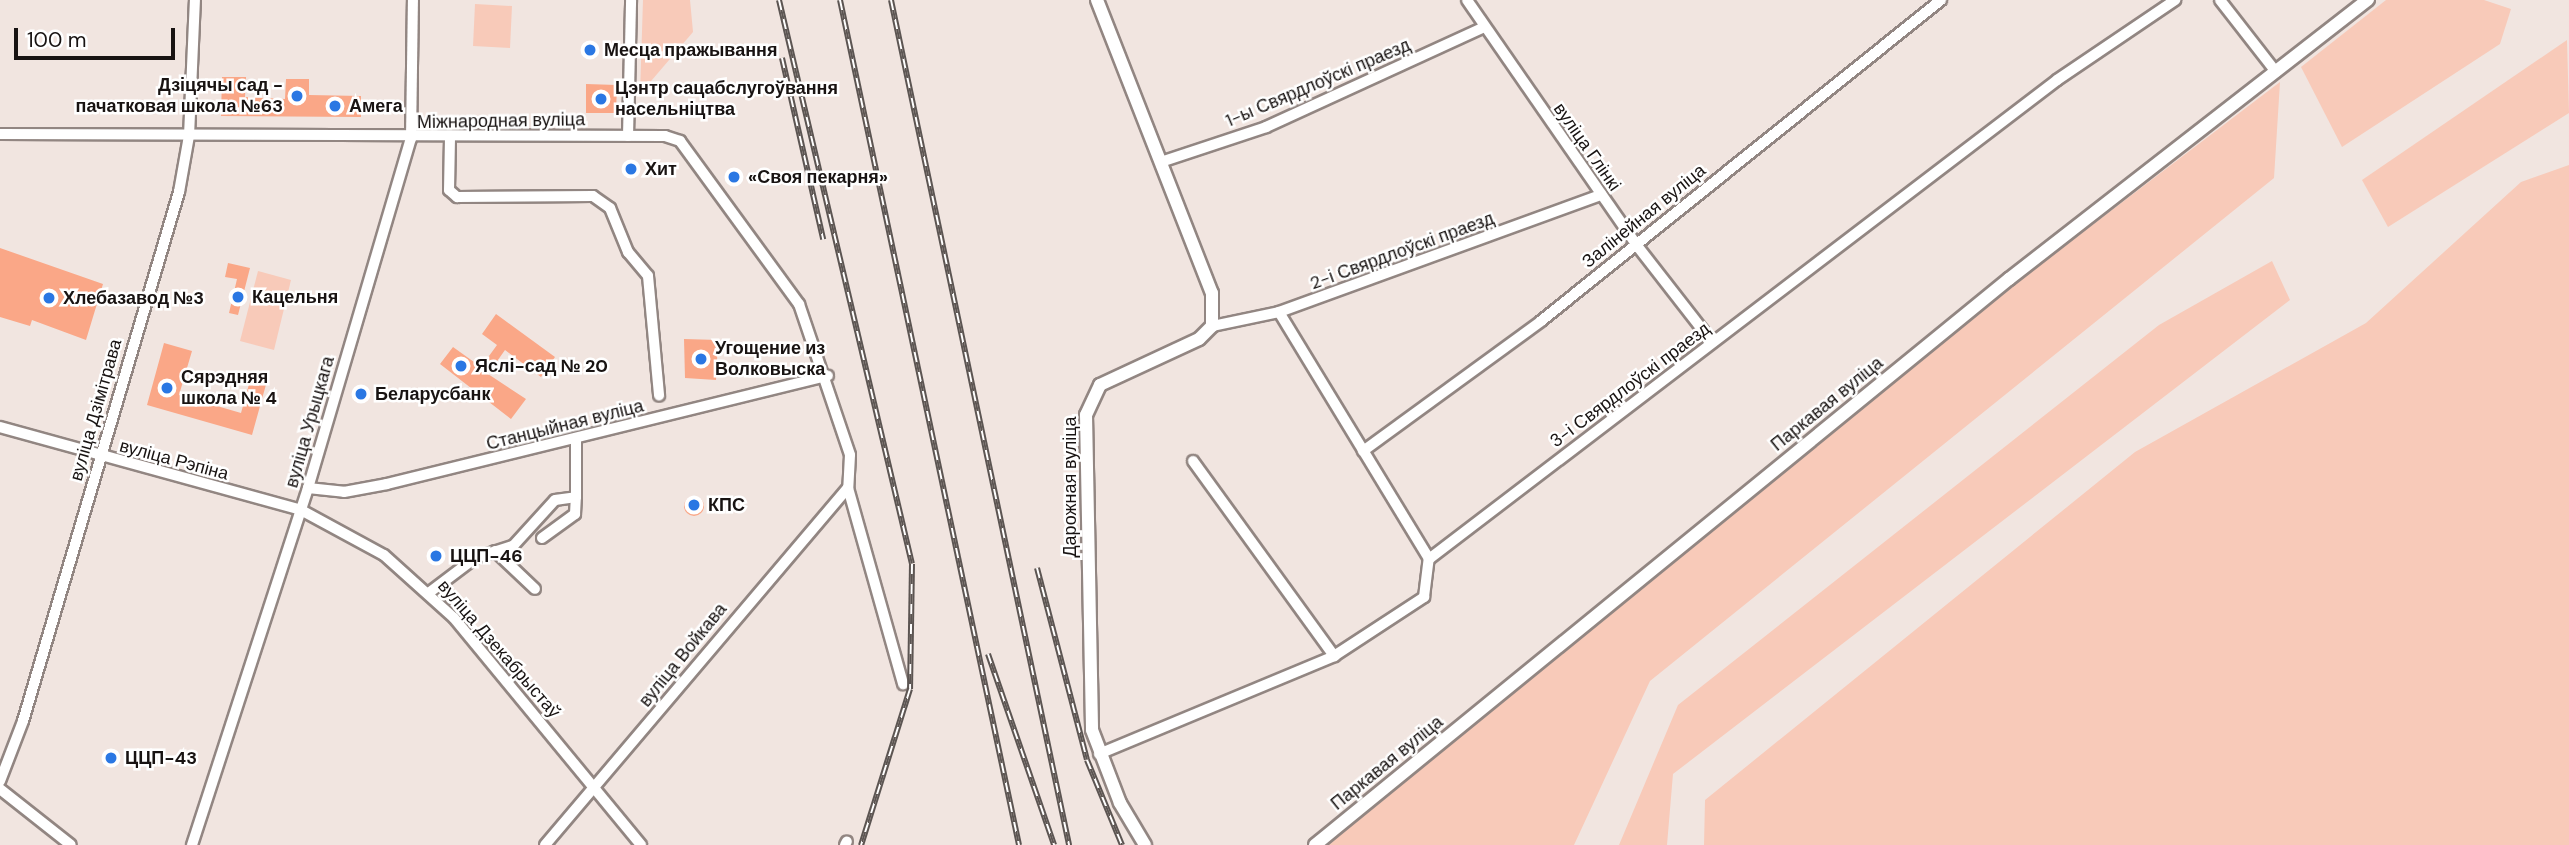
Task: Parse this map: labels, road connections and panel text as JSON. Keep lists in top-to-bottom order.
{
  "streets": {
    "street": [
      "1-ы Свярдлоўскі праезд",
      "Міжнародная вуліца",
      "вуліца Глінкі",
      "Залінейная вуліца",
      "2-і Свярдлоўскі праезд",
      "3-і Свярдлоўскі праезд",
      "Паркавая вуліца",
      "вуліца Дзімітрава",
      "вуліца Урыцкага",
      "Станцыйная вуліца",
      "вуліца Рэпіна",
      "Дарожная вуліца",
      "вуліца Дзекабрыстаў",
      "вуліца Войкава"
    ]
  },
  "crossings": [
    ["1-ы Свярдлоўскі праезд", "вуліца Глінкі"],
    ["Міжнародная вуліца", "вуліца Дзімітрава"],
    ["Міжнародная вуліца", "вуліца Урыцкага"],
    ["Міжнародная вуліца", "Станцыйная вуліца"],
    ["Міжнародная вуліца", "вуліца Войкава"],
    ["вуліца Глінкі", "Залінейная вуліца"],
    ["вуліца Глінкі", "2-і Свярдлоўскі праезд"],
    ["вуліца Глінкі", "3-і Свярдлоўскі праезд"],
    ["2-і Свярдлоўскі праезд", "Дарожная вуліца"],
    ["вуліца Дзімітрава", "вуліца Рэпіна"],
    ["вуліца Урыцкага", "Станцыйная вуліца"],
    ["вуліца Урыцкага", "вуліца Рэпіна"],
    ["вуліца Урыцкага", "вуліца Дзекабрыстаў"],
    ["вуліца Рэпіна", "вуліца Дзекабрыстаў"],
    ["вуліца Дзекабрыстаў", "вуліца Войкава"]
  ],
  "places": [
    "Месца пражывання",
    "Дзіцячы сад - пачатковая школа №63",
    "Цэнтр сацабслугоўвання насельніцтва",
    "Амега",
    "Хит",
    "«Своя пекарня»",
    "Кацельня",
    "Хлебазавод №3",
    "Угощение из Волковыска",
    "Яслі-сад № 20",
    "Сярэдняя школа № 4",
    "Беларусбанк",
    "КПС",
    "ЦЦП-46",
    "ЦЦП-43"
  ],
  "scale_bar": "100 m"
}
